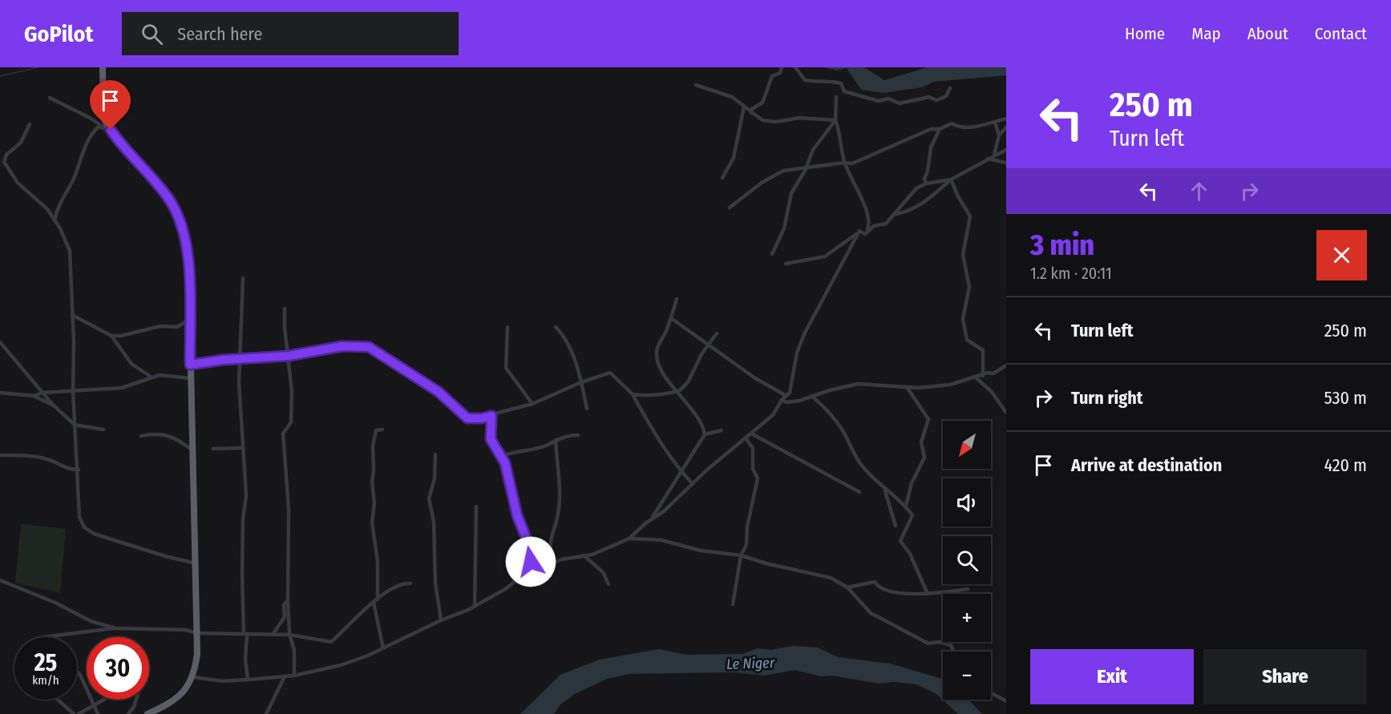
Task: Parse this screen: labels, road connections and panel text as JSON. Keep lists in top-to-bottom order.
{
  "water": ["Le Niger"],
  "north": "bottom left",
  "page": {
    "header": "GoPilot",
    "search": "Search here",
    "nav": [
      "Home",
      "Map",
      "About",
      "Contact"
    ],
    "turn": ["250 m", "Turn left"],
    "heading": ["3 min", "1.2 km · 20:11"],
    "list": [
      {
        "name": "Turn left",
        "value": "250 m"
      },
      {
        "name": "Turn right",
        "value": "530 m"
      },
      {
        "name": "Arrive at destination",
        "value": "420 m"
      }
    ],
    "map_buttons": ["+", "−"],
    "speed": "25 km/h",
    "limit": "30",
    "buttons": ["Exit", "Share"]
  }
}
